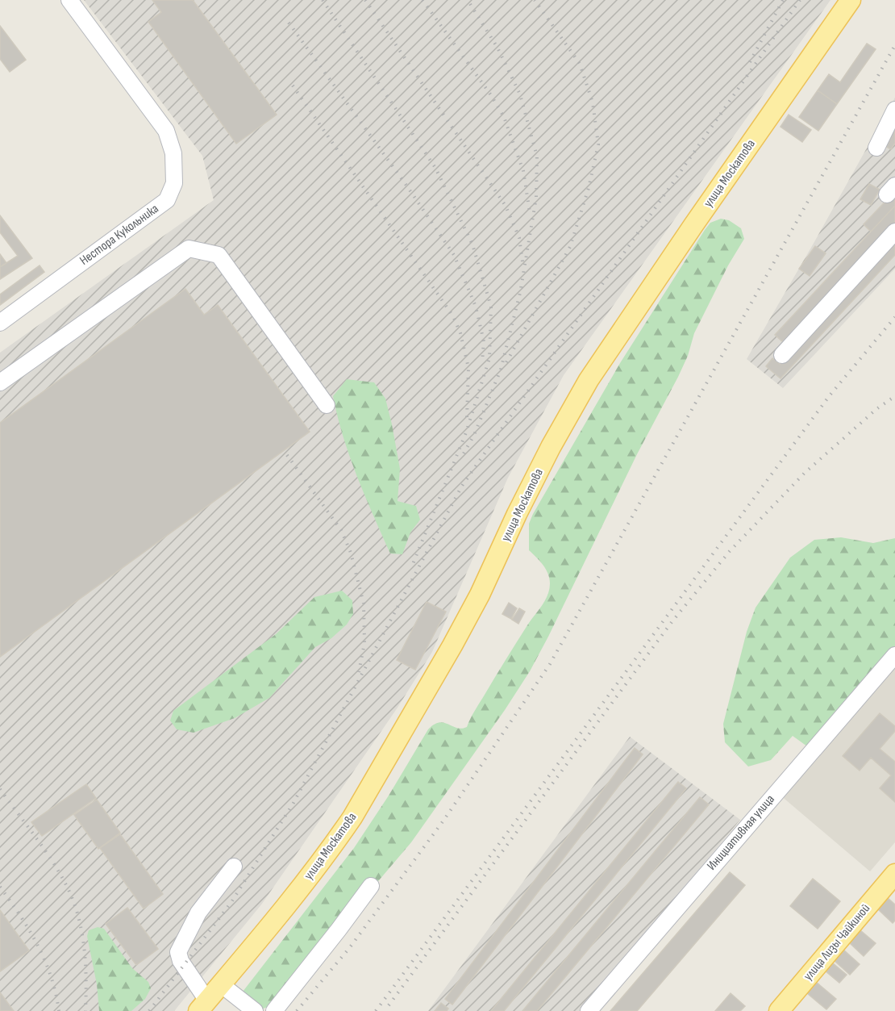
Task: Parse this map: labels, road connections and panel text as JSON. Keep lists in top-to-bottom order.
{
  "streets": {
    "main road": ["улица Москатова", "улица Лизы Чайкиной"],
    "street": ["Нестора Кукольника", "Инициативная улица"]
  }
}
